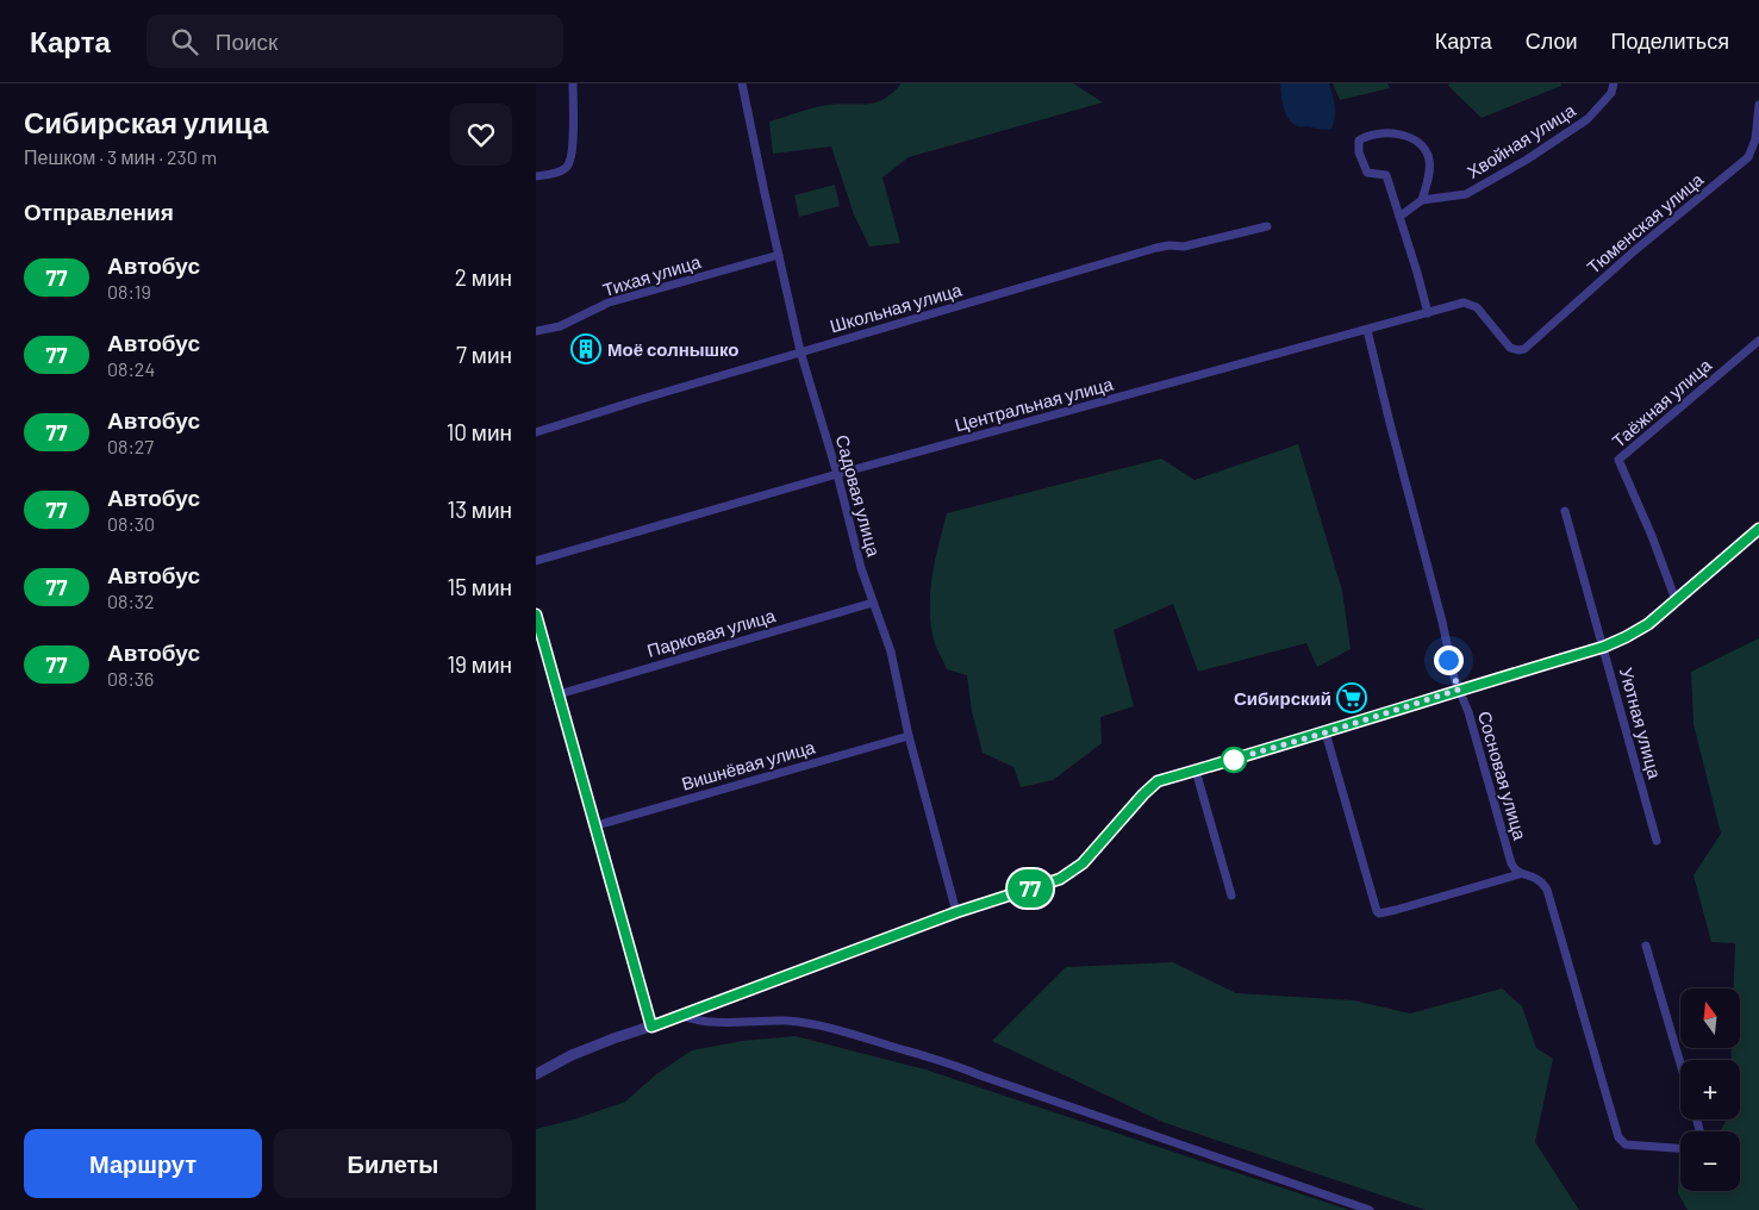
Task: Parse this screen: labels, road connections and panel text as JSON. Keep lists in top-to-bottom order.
{
  "streets": {
    "street": [
      "Хвойная улица",
      "Тюменская улица",
      "Тихая улица",
      "Школьная улица",
      "Таёжная улица",
      "Центральная улица",
      "Садовая улица",
      "Парковая улица",
      "Уютная улица",
      "Вишнёвая улица",
      "Сосновая улица"
    ]
  },
  "crossings": [
    ["Тюменская улица", "Центральная улица"],
    ["Тихая улица", "Садовая улица"],
    ["Школьная улица", "Садовая улица"],
    ["Центральная улица", "Садовая улица"],
    ["Центральная улица", "Сосновая улица"],
    ["Садовая улица", "Парковая улица"],
    ["Садовая улица", "Вишнёвая улица"]
  ],
  "places": {
    "building": ["Моё солнышко"],
    "supermarket": ["Сибирский"]
  },
  "lines": ["bus line 77"],
  "north": "top",
  "page": {
    "header": "Карта",
    "search": "Поиск",
    "nav": ["Карта", "Слои", "Поделиться"],
    "heading": [
      ["Сибирская улица", "Пешком · 3 мин · 230 m"],
      "Отправления"
    ],
    "on_map": "77",
    "list": [
      {
        "mark": "77",
        "name": "Автобус",
        "note": "08:19",
        "value": "2 мин"
      },
      {
        "mark": "77",
        "name": "Автобус",
        "note": "08:24",
        "value": "7 мин"
      },
      {
        "mark": "77",
        "name": "Автобус",
        "note": "08:27",
        "value": "10 мин"
      },
      {
        "mark": "77",
        "name": "Автобус",
        "note": "08:30",
        "value": "13 мин"
      },
      {
        "mark": "77",
        "name": "Автобус",
        "note": "08:32",
        "value": "15 мин"
      },
      {
        "mark": "77",
        "name": "Автобус",
        "note": "08:36",
        "value": "19 мин"
      }
    ],
    "map_buttons": ["+", "−"],
    "buttons": ["Маршрут", "Билеты"]
  }
}
